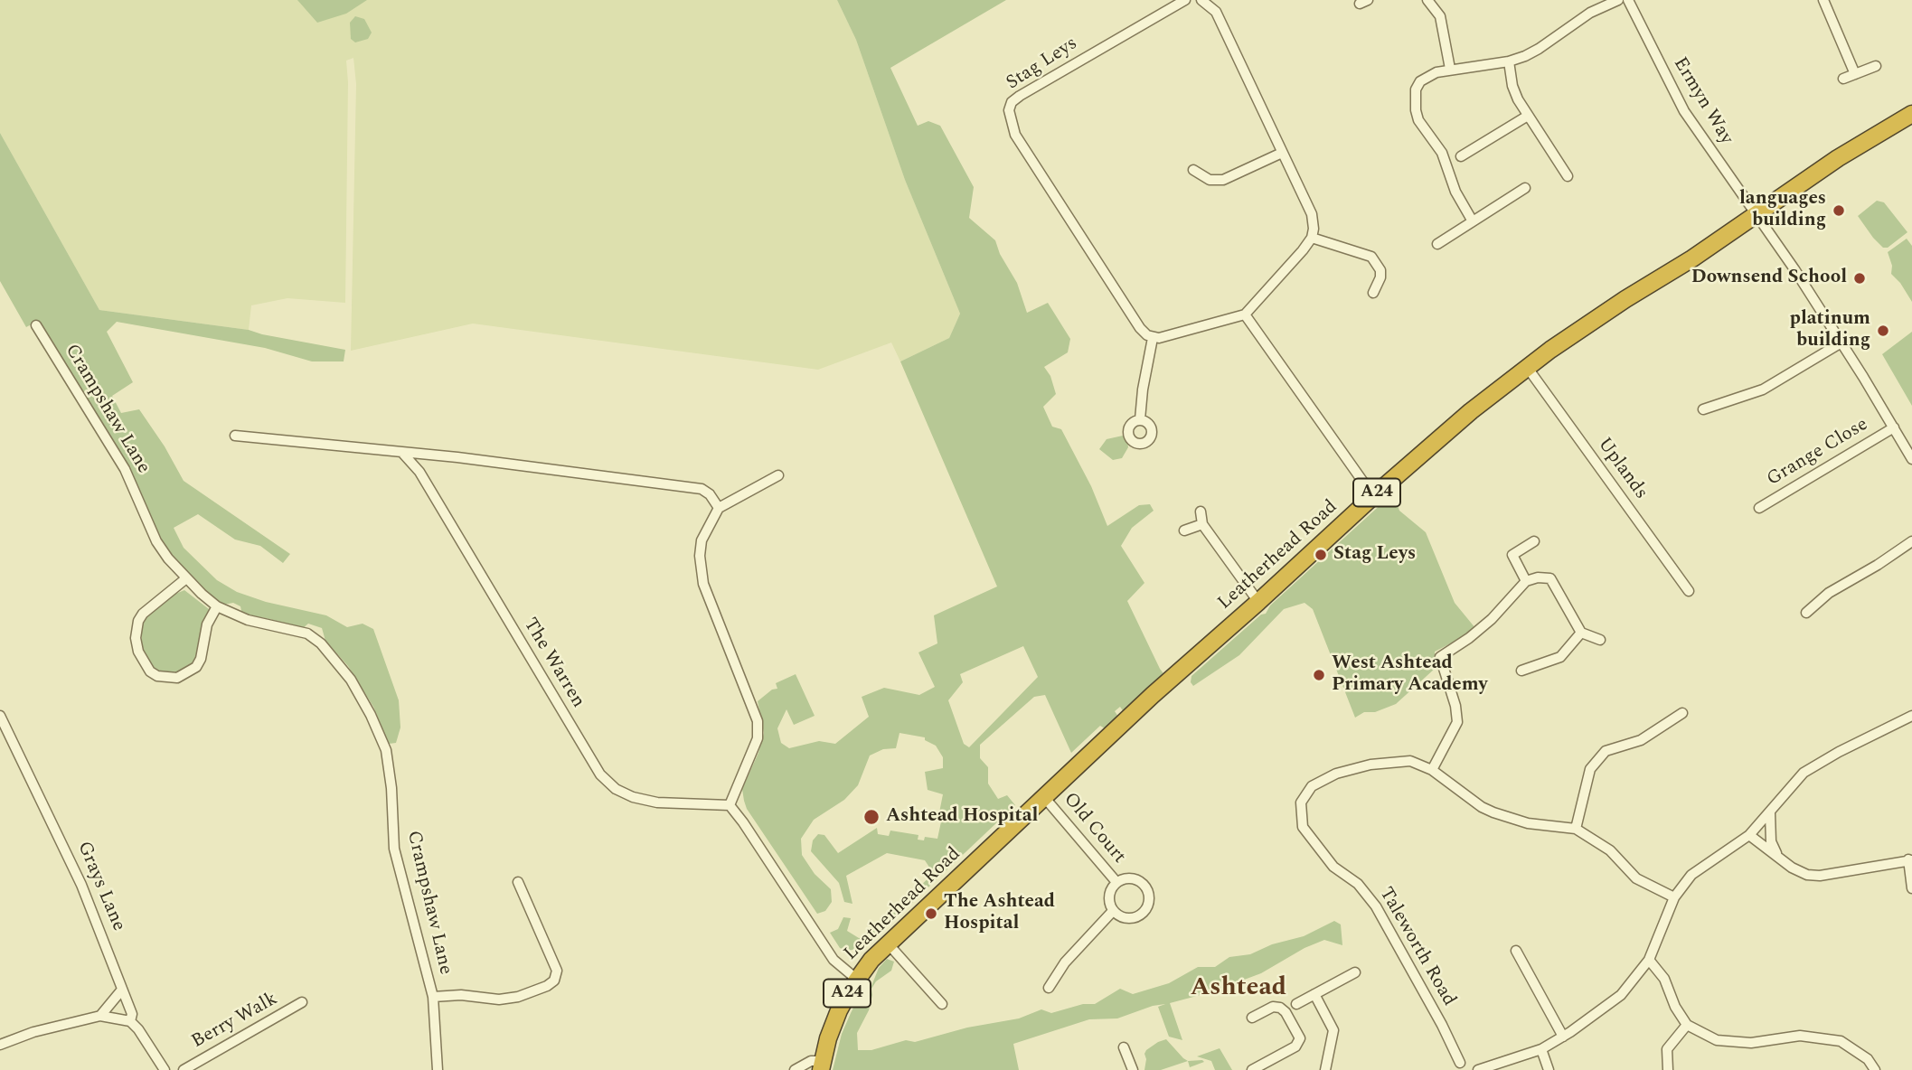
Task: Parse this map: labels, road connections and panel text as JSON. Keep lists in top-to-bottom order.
{
  "streets": {
    "highway": ["A24", "Leatherhead Road"],
    "street": [
      "Stag Leys",
      "Ermyn Way",
      "Crampshaw Lane",
      "Grange Close",
      "Uplands",
      "The Warren",
      "Old Court",
      "Grays Lane",
      "Taleworth Road",
      "Berry Walk"
    ]
  },
  "crossings": [
    ["Ermyn Way", "Grange Close"],
    ["Ermyn Way", "Leatherhead Road"],
    ["Uplands", "Leatherhead Road"],
    ["Leatherhead Road", "Old Court"]
  ],
  "districts": ["Ashtead"],
  "places": [
    "languages building",
    "Downsend School",
    "platinum building",
    "Stag Leys",
    "West Ashtead Primary Academy",
    "Ashtead Hospital",
    "The Ashtead Hospital"
  ]
}
